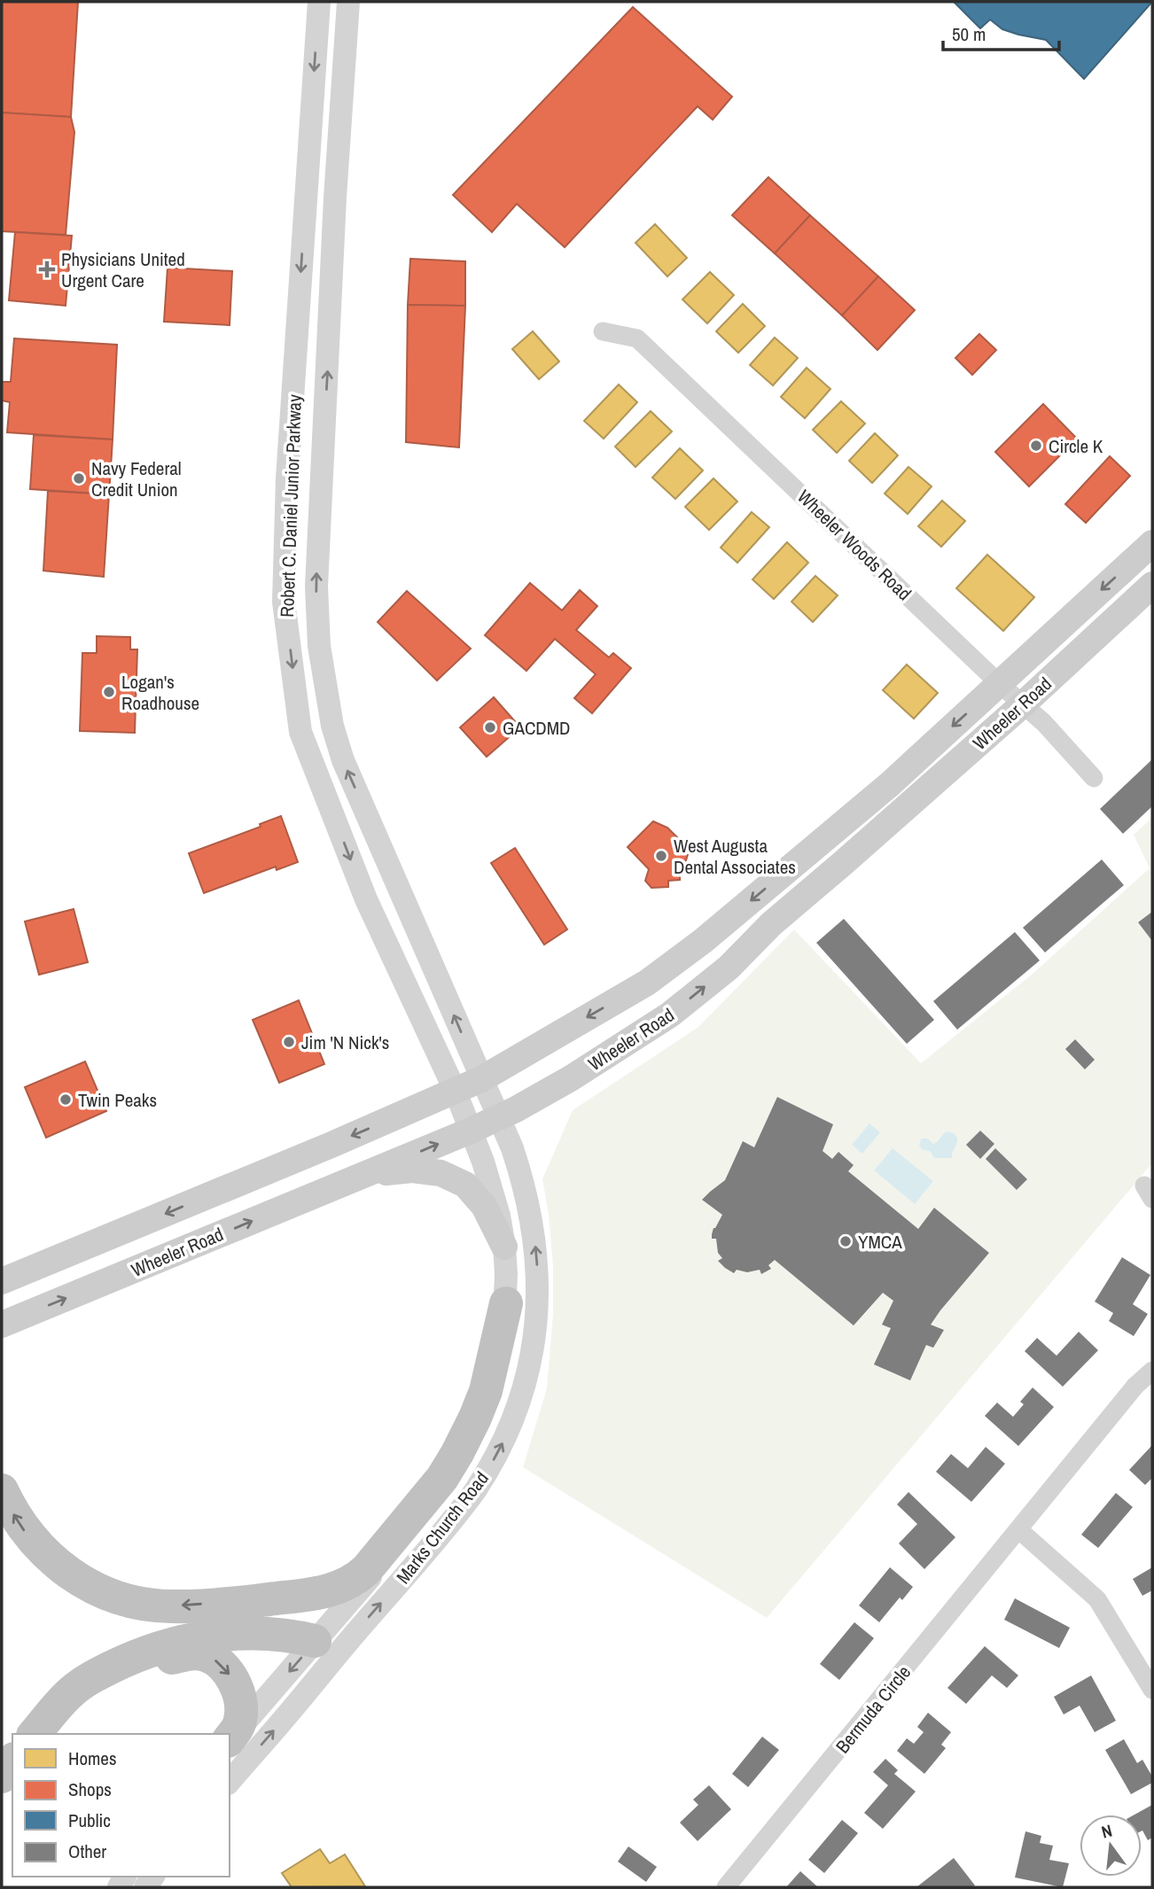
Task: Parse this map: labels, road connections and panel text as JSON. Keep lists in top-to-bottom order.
{
  "streets": {
    "main road": ["Wheeler Road"],
    "street": [
      "Robert C. Daniel Junior Parkway",
      "Wheeler Woods Road",
      "Marks Church Road",
      "Bermuda Circle"
    ]
  },
  "crossings": [
    ["Robert C. Daniel Junior Parkway", "Wheeler Road"],
    ["Robert C. Daniel Junior Parkway", "Marks Church Road"],
    ["Wheeler Woods Road", "Wheeler Road"],
    ["Wheeler Road", "Marks Church Road"]
  ],
  "places": {
    "health": ["Physicians United Urgent Care"],
    "other": [
      "Circle K",
      "Navy Federal Credit Union",
      "Logan's Roadhouse",
      "GACDMD",
      "West Augusta Dental Associates",
      "Jim 'N Nick's",
      "Twin Peaks",
      "YMCA"
    ]
  },
  "legend": [
    "Homes",
    "Shops",
    "Public",
    "Other"
  ],
  "scale_bar": "50 m",
  "north": "top"
}
